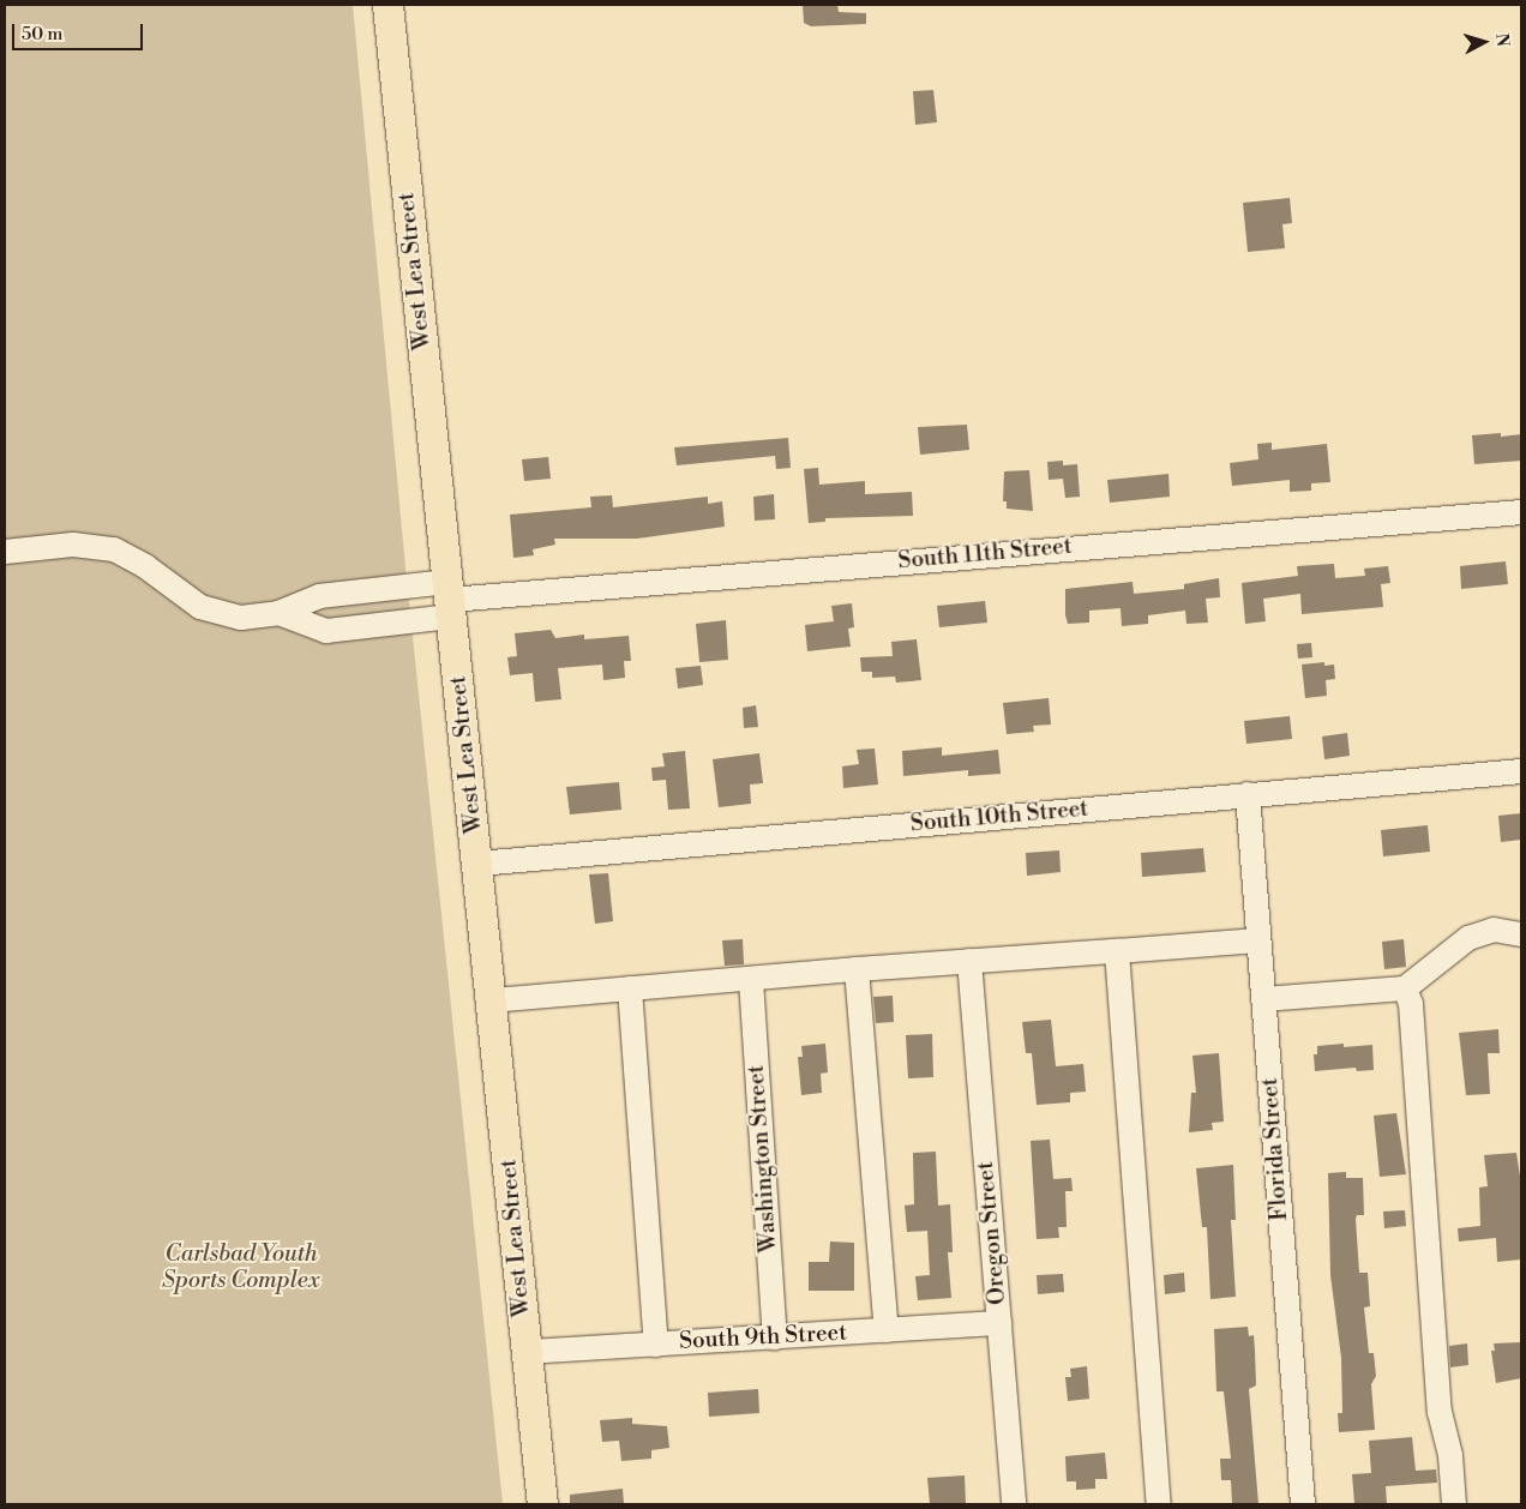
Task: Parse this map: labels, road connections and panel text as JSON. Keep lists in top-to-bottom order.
{
  "streets": {
    "main road": ["West Lea Street"],
    "street": [
      "South 11th Street",
      "South 10th Street",
      "Florida Street",
      "Washington Street",
      "Oregon Street",
      "South 9th Street"
    ]
  },
  "crossings": [
    ["West Lea Street", "South 11th Street"],
    ["West Lea Street", "South 10th Street"],
    ["West Lea Street", "South 9th Street"],
    ["South 10th Street", "Florida Street"],
    ["Washington Street", "South 9th Street"],
    ["Oregon Street", "South 9th Street"]
  ],
  "parks": ["Carlsbad Youth Sports Complex"],
  "scale_bar": "50 m",
  "north": "right"
}
